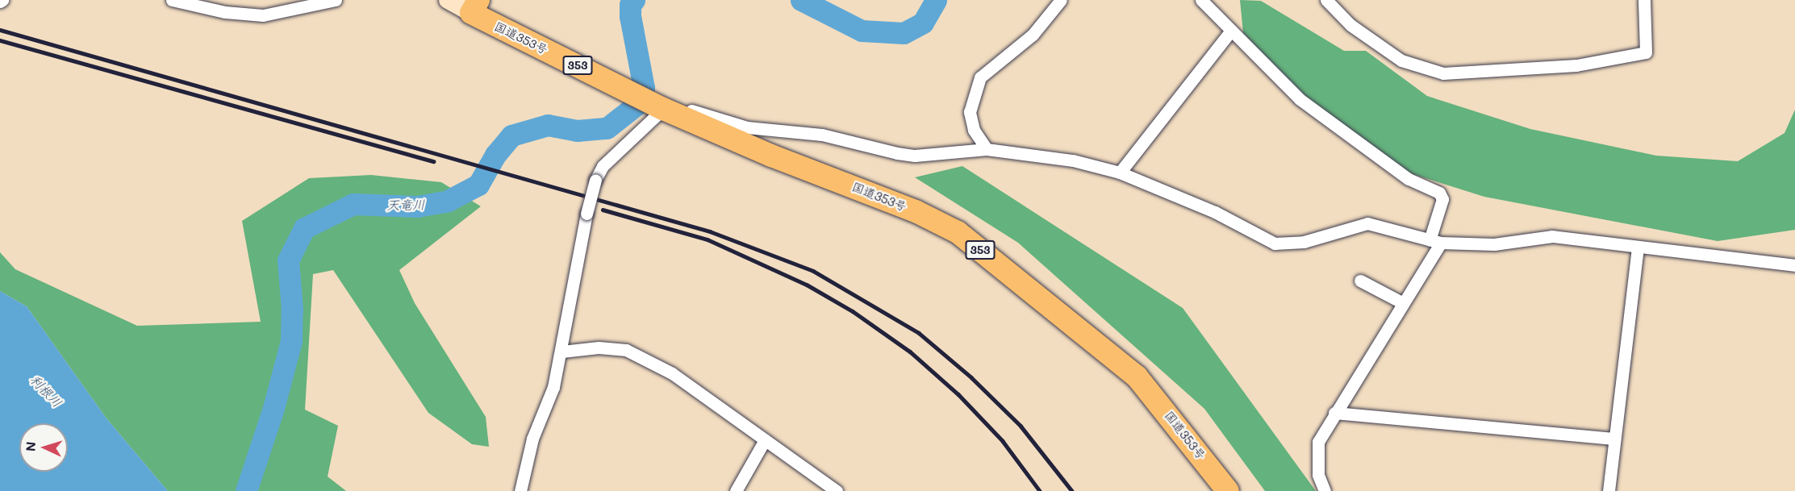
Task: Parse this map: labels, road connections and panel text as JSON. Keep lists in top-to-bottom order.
{
  "streets": {
    "highway": ["国道353号", "353"]
  },
  "water": ["天竜川", "利根川"],
  "north": "left"
}
